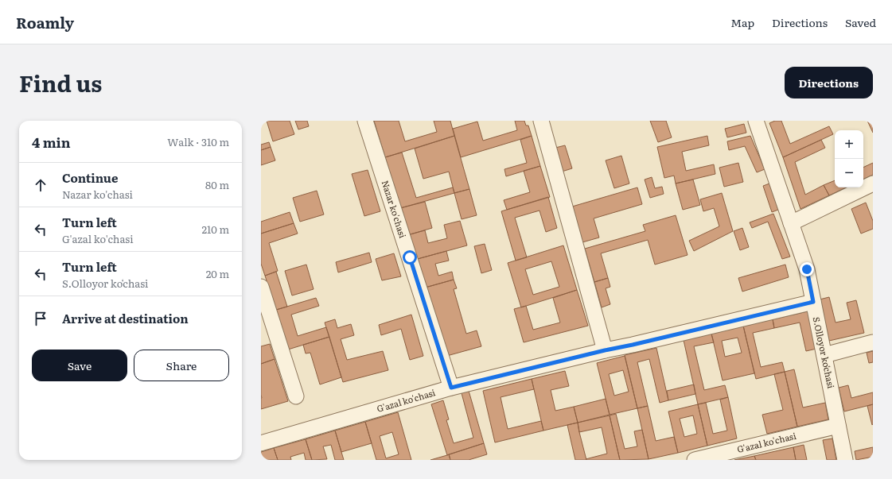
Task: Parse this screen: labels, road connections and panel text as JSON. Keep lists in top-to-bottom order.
{
  "streets": {
    "street": ["Nazar ko'chasi", "S.Olloyor koʻchasi", "G'azal ko'chasi"]
  },
  "crossings": [
    ["Nazar ko'chasi", "G'azal ko'chasi"],
    ["S.Olloyor koʻchasi", "G'azal ko'chasi"]
  ],
  "page": {
    "header": "Roamly",
    "nav": ["Map", "Directions", "Saved"],
    "title": "Find us",
    "buttons": [
      "Directions",
      ["Save", "Share"]
    ],
    "heading": ["4 min", "Walk · 310 m"],
    "map_buttons": ["+", "−"],
    "list": [
      ["Continue", "Nazar ko'chasi", "80 m"],
      ["Turn left", "G'azal ko'chasi", "210 m"],
      ["Turn left", "S.Olloyor koʻchasi", "20 m"],
      "Arrive at destination"
    ]
  }
}
